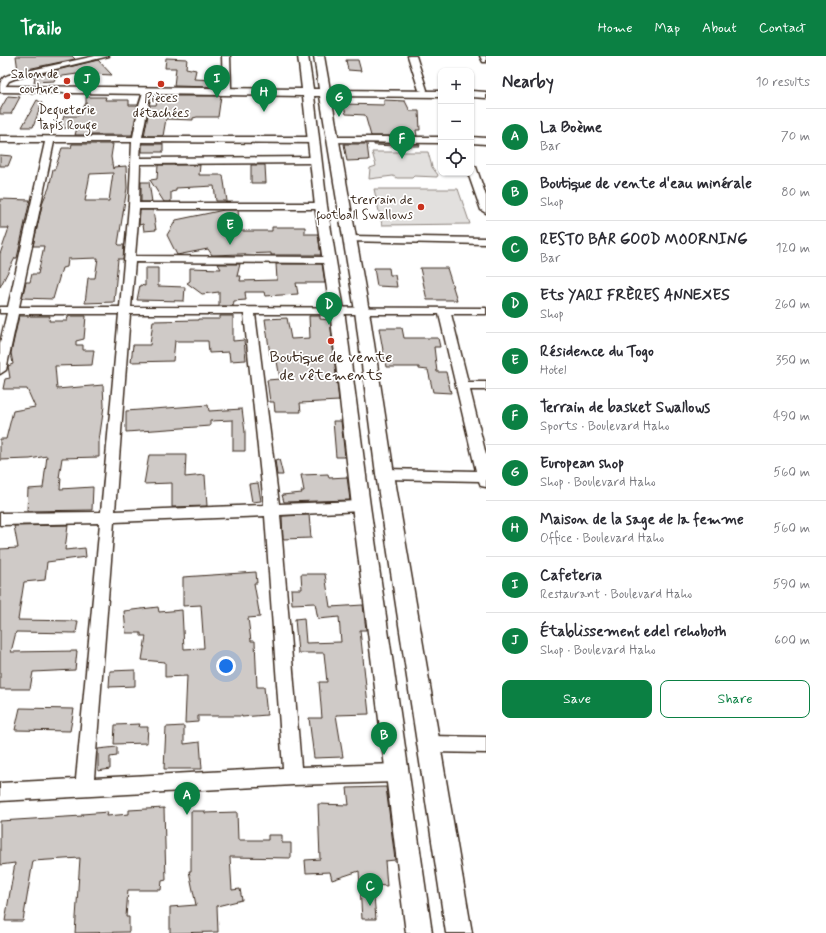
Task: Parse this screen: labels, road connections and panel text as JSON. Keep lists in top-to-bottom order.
{
  "places": [
    "Salon de couture",
    "Pièces détachées",
    "Degueterie Tapis Rouge",
    "trerrain de football Swallows",
    "Boutique de vente de vêtements"
  ],
  "page": {
    "header": "Trailo",
    "nav": [
      "Home",
      "Map",
      "About",
      "Contact"
    ],
    "heading": ["Nearby", "10 results"],
    "pins": [
      "I",
      "J",
      "H",
      "G",
      "F",
      "E",
      "D",
      "B",
      "A",
      "C"
    ],
    "map_buttons": ["+", "−"],
    "list": [
      {
        "mark": "A",
        "name": "La Boème",
        "note": "Bar",
        "value": "70 m"
      },
      {
        "mark": "B",
        "name": "Boutique de vente d'eau minérale",
        "note": "Shop",
        "value": "80 m"
      },
      {
        "mark": "C",
        "name": "RESTO BAR GOOD MOORNING",
        "note": "Bar",
        "value": "120 m"
      },
      {
        "mark": "D",
        "name": "Ets YARI FRÈRES ANNEXES",
        "note": "Shop",
        "value": "260 m"
      },
      {
        "mark": "E",
        "name": "Résidence du Togo",
        "note": "Hotel",
        "value": "350 m"
      },
      {
        "mark": "F",
        "name": "Terrain de basket Swallows",
        "note": "Sports · Boulevard Haho",
        "value": "490 m"
      },
      {
        "mark": "G",
        "name": "European shop",
        "note": "Shop · Boulevard Haho",
        "value": "560 m"
      },
      {
        "mark": "H",
        "name": "Maison de la sage de la femme",
        "note": "Office · Boulevard Haho",
        "value": "560 m"
      },
      {
        "mark": "I",
        "name": "Cafeteria",
        "note": "Restaurant · Boulevard Haho",
        "value": "590 m"
      },
      {
        "mark": "J",
        "name": "Établissement edel rehoboth",
        "note": "Shop · Boulevard Haho",
        "value": "600 m"
      }
    ],
    "buttons": ["Save", "Share"]
  }
}
